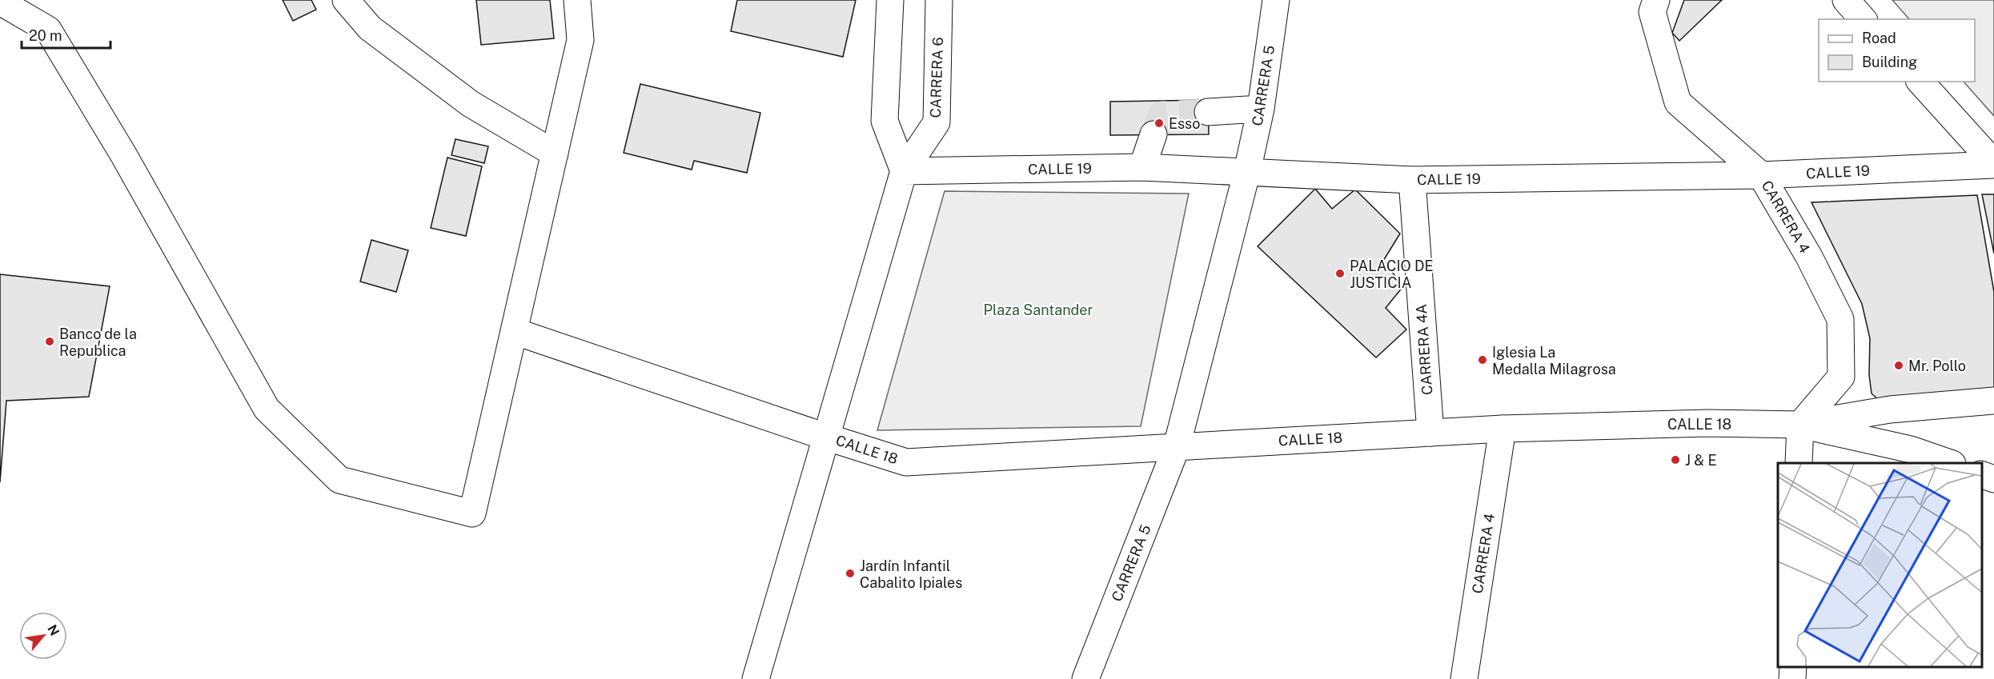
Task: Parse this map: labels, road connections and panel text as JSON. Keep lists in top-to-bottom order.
{
  "streets": {
    "street": [
      "CARRERA 6",
      "CARRERA 5",
      "CALLE 19",
      "CARRERA 4",
      "CARRERA 4A",
      "CALLE 18"
    ]
  },
  "crossings": [
    ["CARRERA 6", "CALLE 19"],
    ["CARRERA 6", "CALLE 18"],
    ["CARRERA 5", "CALLE 19"],
    ["CARRERA 5", "CALLE 18"],
    ["CALLE 19", "CARRERA 4"],
    ["CALLE 19", "CARRERA 4A"],
    ["CARRERA 4", "CALLE 18"],
    ["CARRERA 4A", "CALLE 18"]
  ],
  "parks": ["Plaza Santander"],
  "places": [
    "Esso",
    "PALACIO DE JUSTICIA",
    "Banco de la Republica",
    "Iglesia La Medalla Milagrosa",
    "Mr. Pollo",
    "J & E",
    "Jardín Infantil Cabalito Ipiales"
  ],
  "legend": ["Road", "Building"],
  "scale_bar": "20 m",
  "north": "top right"
}
